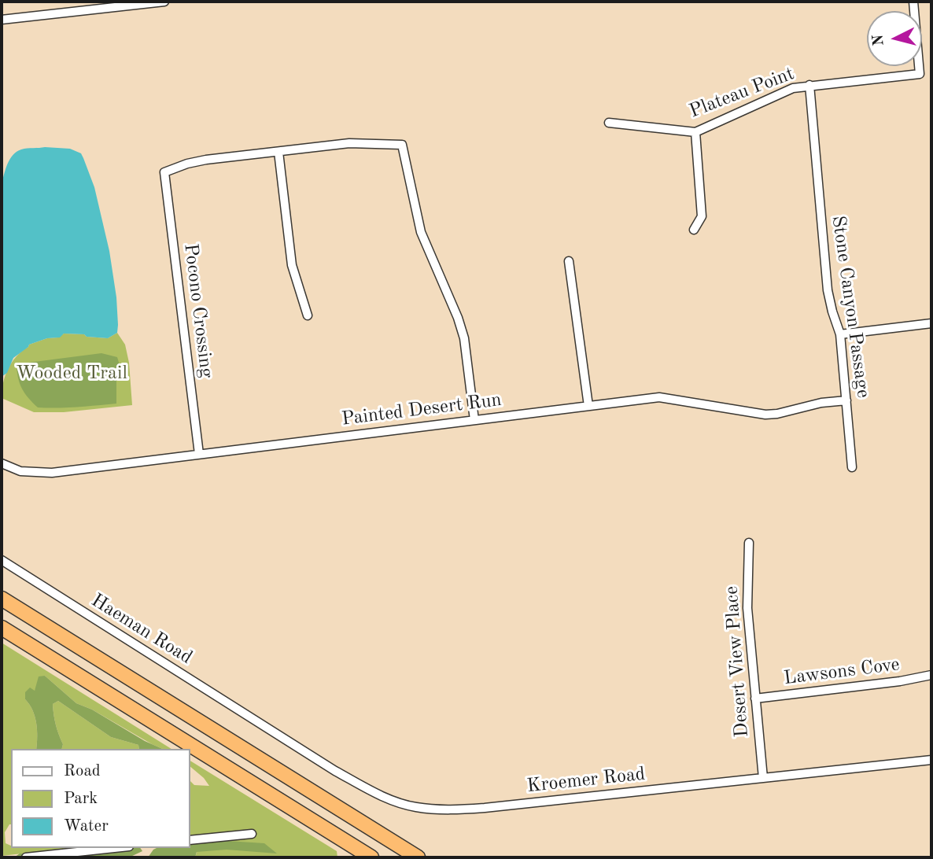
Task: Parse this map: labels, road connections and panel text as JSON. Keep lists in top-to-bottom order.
{
  "streets": {
    "street": [
      "Plateau Point",
      "Stone Canyon Passage",
      "Pocono Crossing",
      "Painted Desert Run",
      "Haeman Road",
      "Desert View Place",
      "Lawsons Cove",
      "Kroemer Road"
    ]
  },
  "crossings": [
    ["Plateau Point", "Stone Canyon Passage"],
    ["Stone Canyon Passage", "Painted Desert Run"],
    ["Pocono Crossing", "Painted Desert Run"],
    ["Haeman Road", "Kroemer Road"],
    ["Desert View Place", "Lawsons Cove"],
    ["Desert View Place", "Kroemer Road"]
  ],
  "parks": ["Wooded Trail"],
  "legend": ["Road", "Park", "Water"],
  "north": "left"
}
